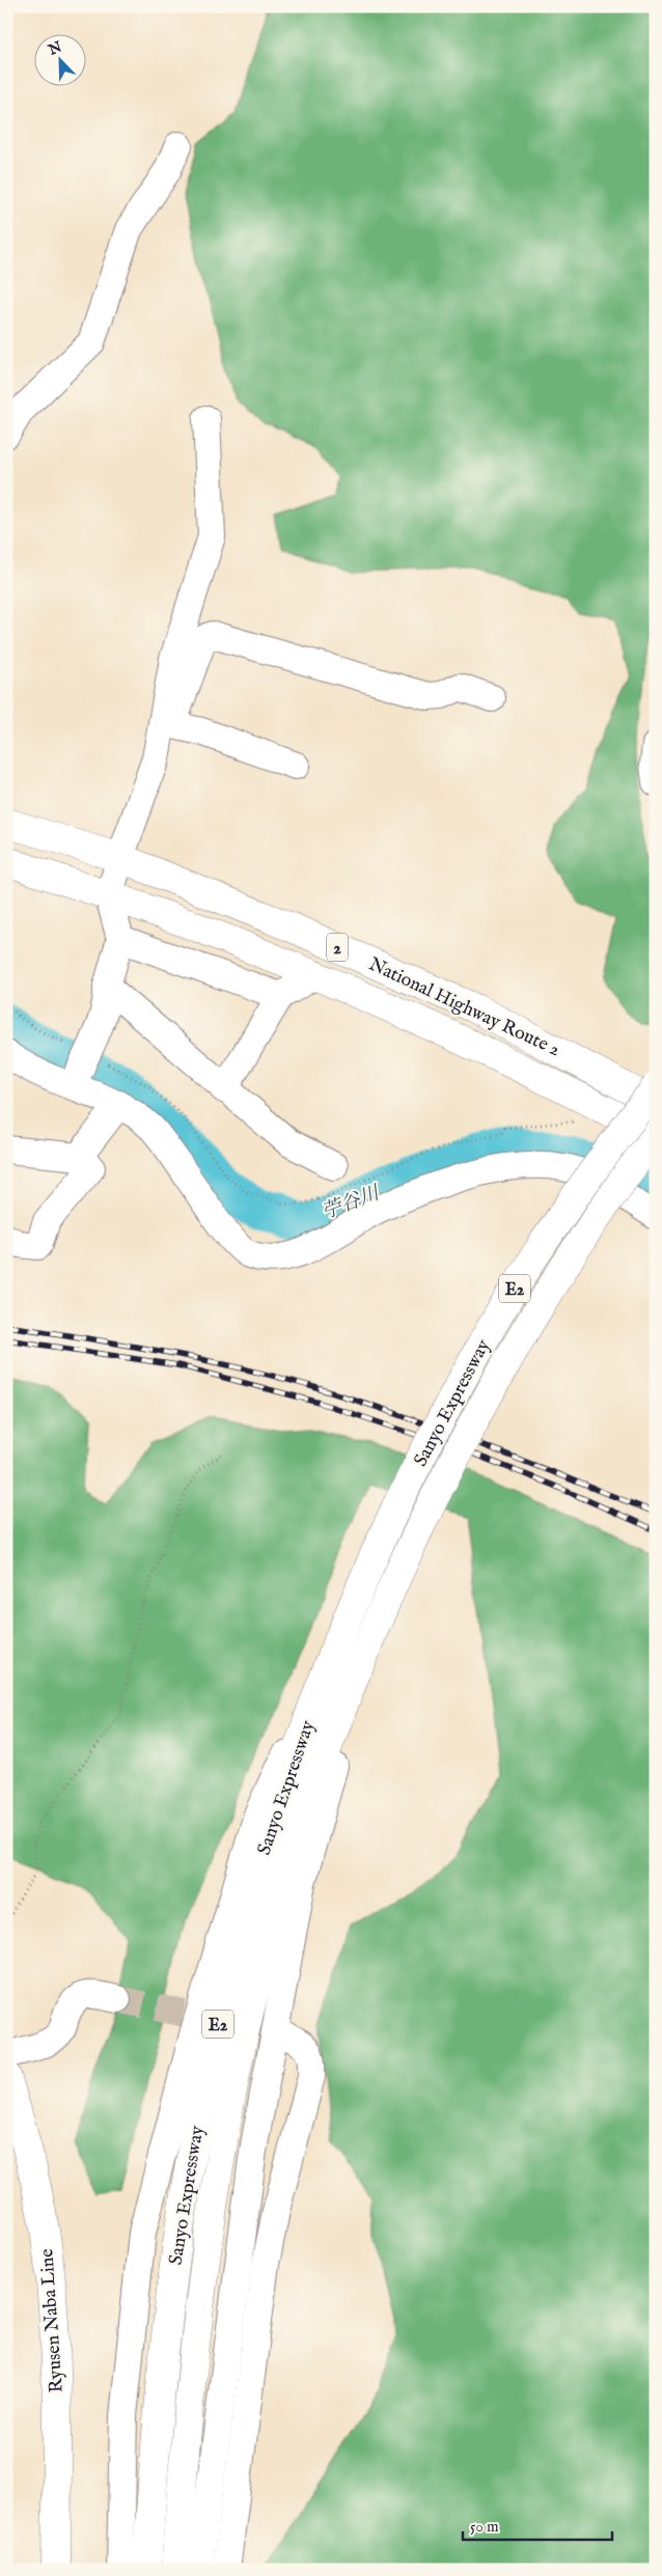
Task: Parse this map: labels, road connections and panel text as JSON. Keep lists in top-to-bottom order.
{
  "streets": {
    "main road": [
      "2",
      "National Highway Route 2",
      "E2",
      "Sanyo Expressway",
      "Ryusen Naba Line"
    ]
  },
  "crossings": [
    ["National Highway Route 2", "Sanyo Expressway"]
  ],
  "water": ["苧谷川"],
  "scale_bar": "50 m",
  "north": "top left"
}
